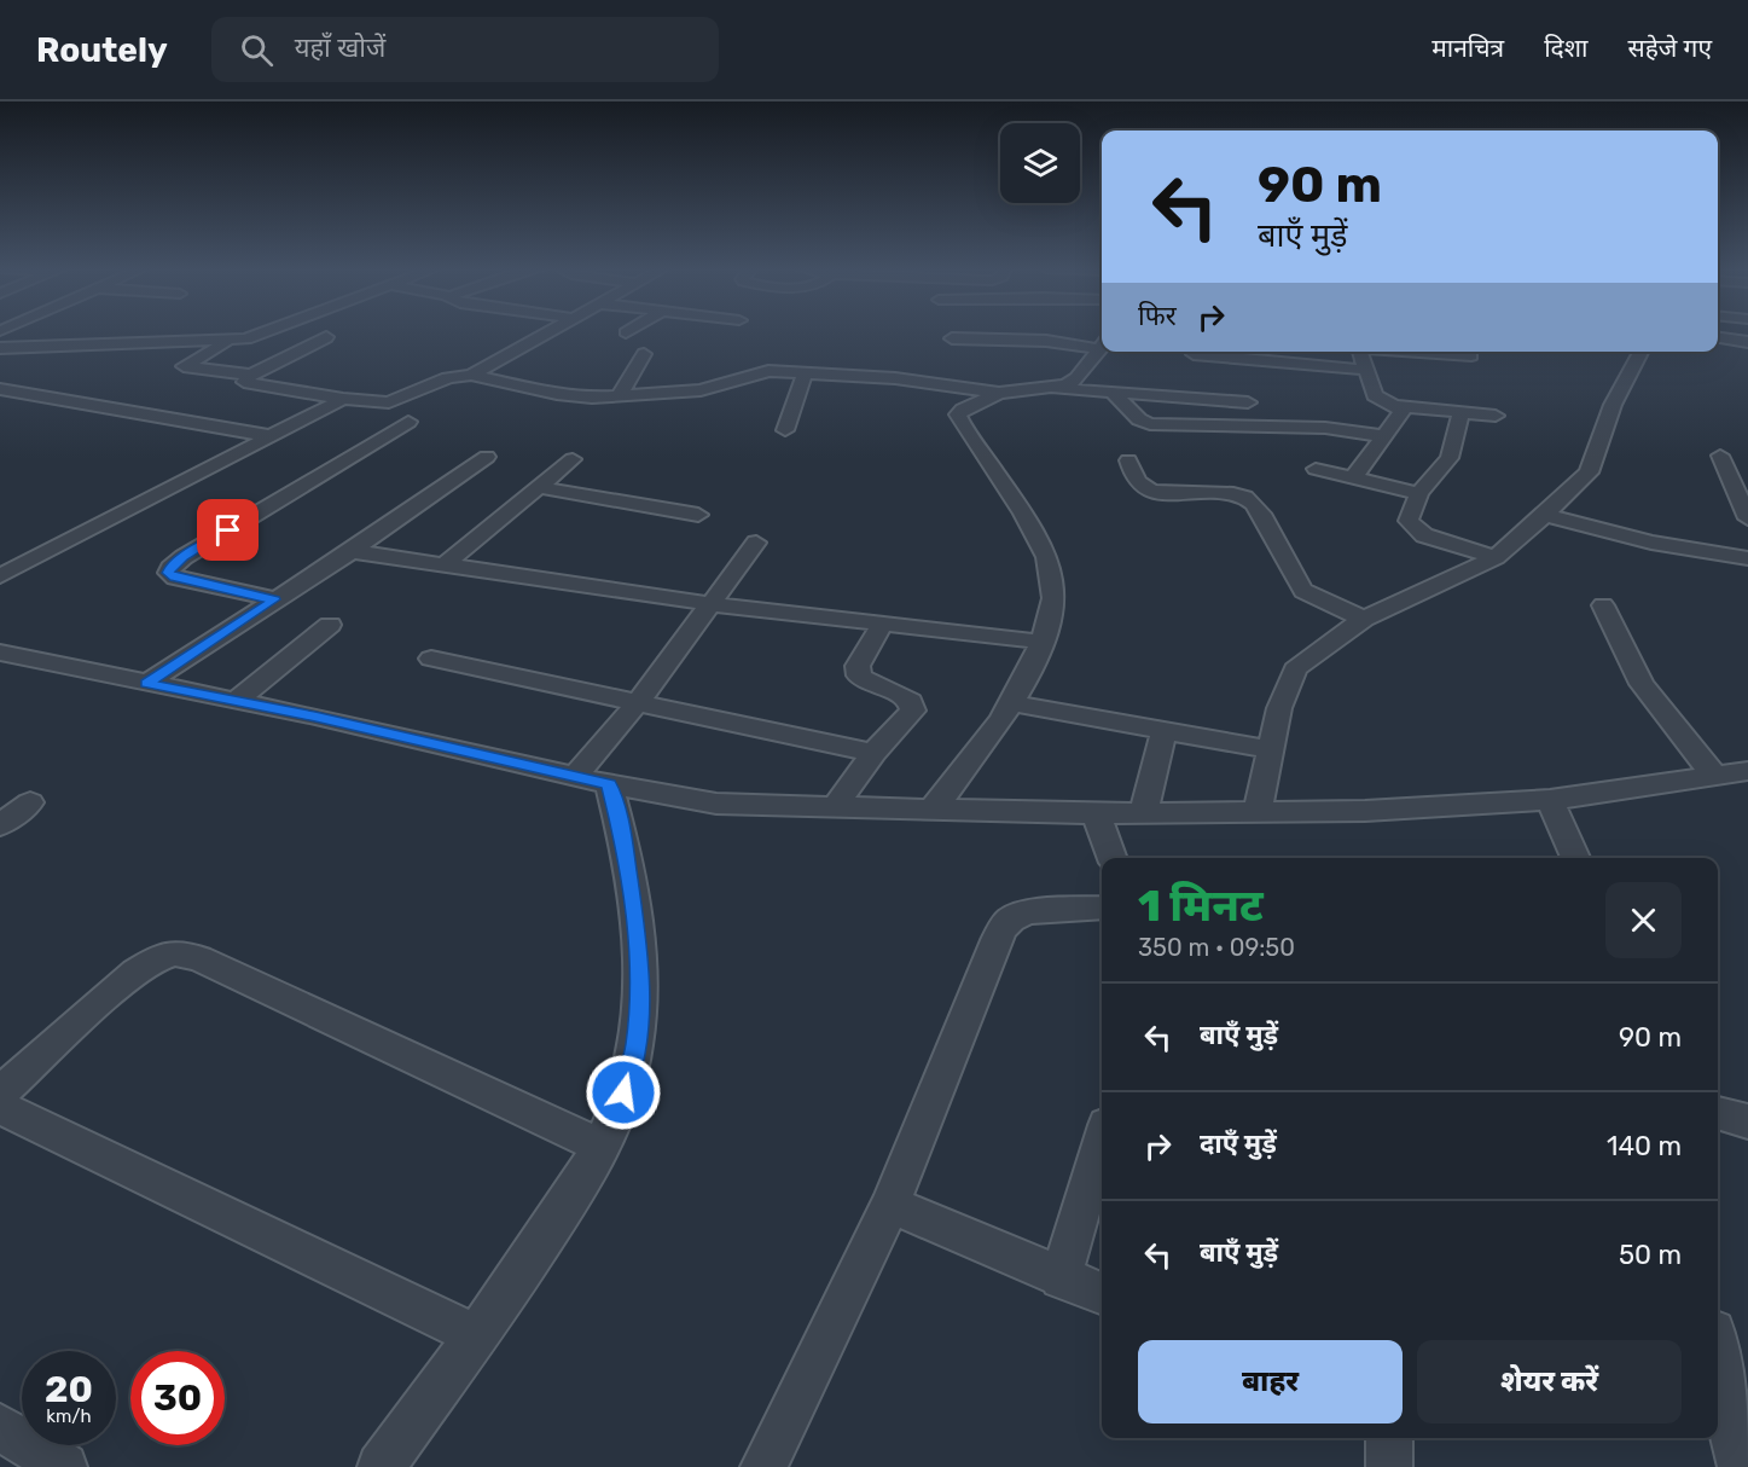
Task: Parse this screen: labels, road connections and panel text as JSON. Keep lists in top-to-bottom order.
{
  "page": {
    "header": "Routely",
    "search": "यहाँ खोजें",
    "nav": ["मानचित्र", "दिशा", "सहेजे गए"],
    "turn": ["90 m", "बाएँ मुड़ें"],
    "then": "फिर",
    "heading": ["1 मिनट", "350 m · 09:50"],
    "list": [
      {
        "name": "बाएँ मुड़ें",
        "value": "90 m"
      },
      {
        "name": "दाएँ मुड़ें",
        "value": "140 m"
      },
      {
        "name": "बाएँ मुड़ें",
        "value": "50 m"
      }
    ],
    "buttons": ["बाहर", "शेयर करें"],
    "speed": "20 km/h",
    "limit": "30"
  }
}
